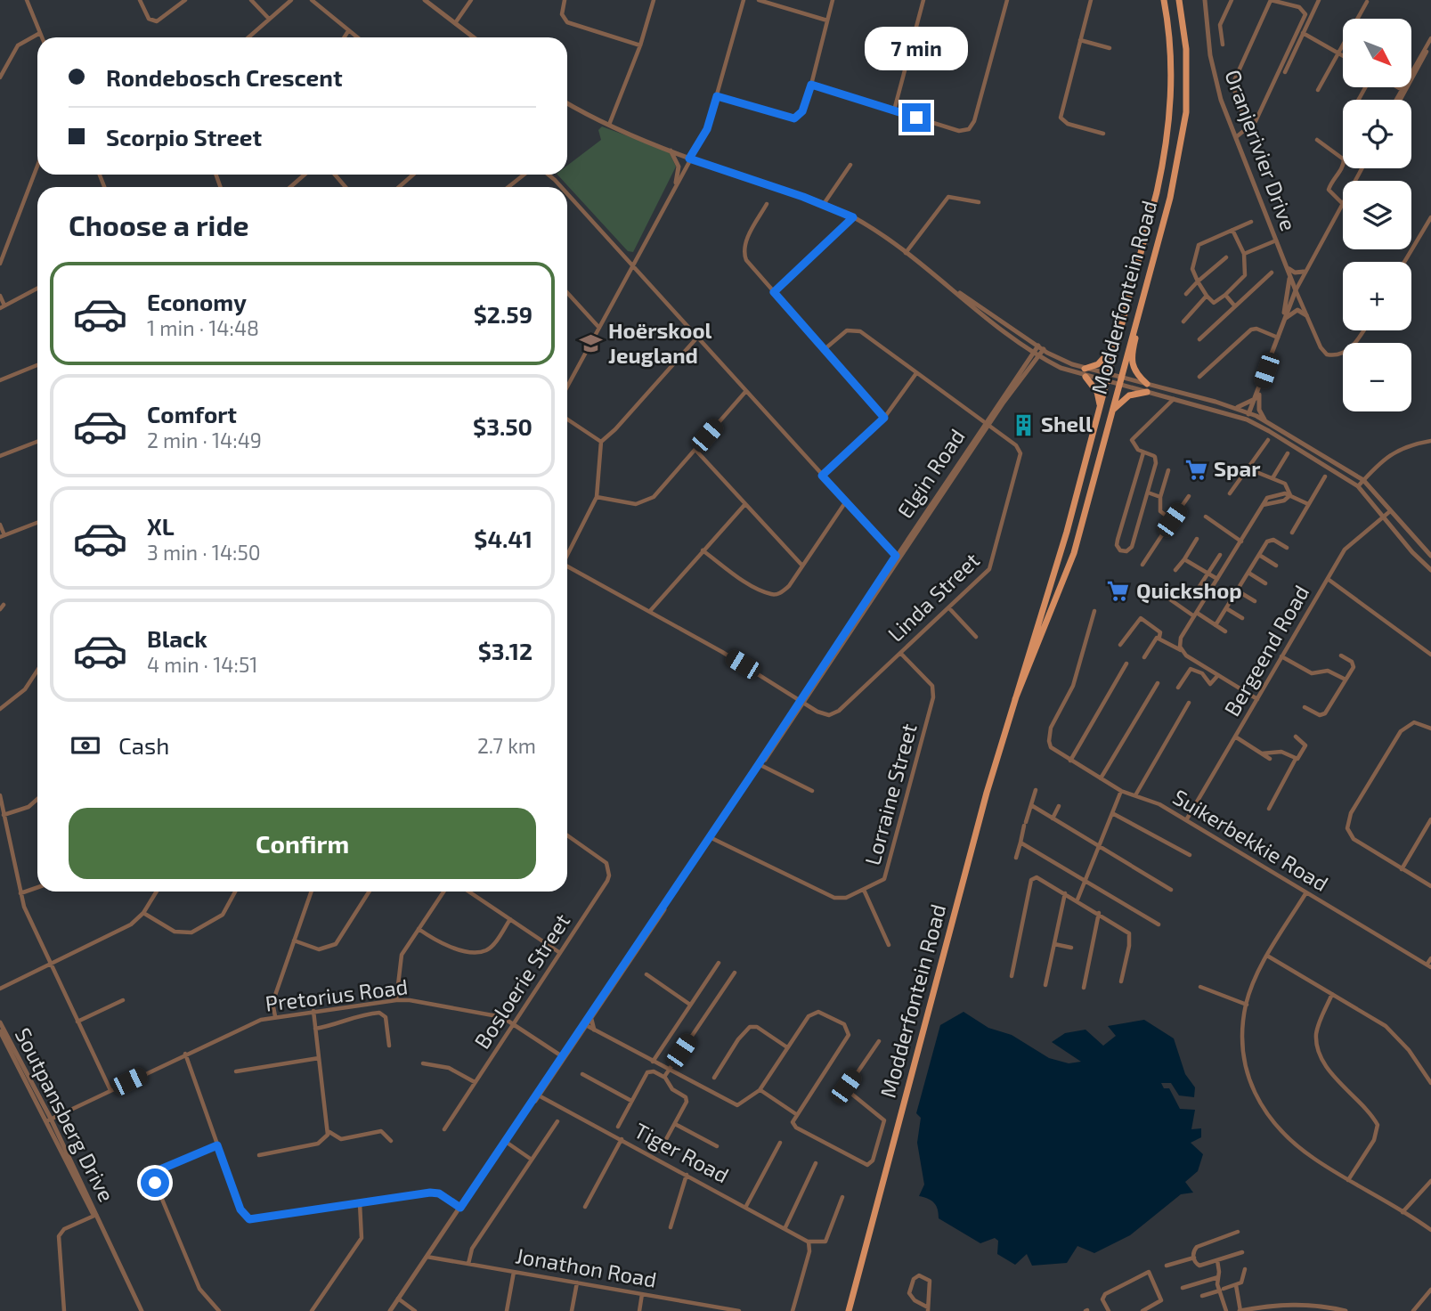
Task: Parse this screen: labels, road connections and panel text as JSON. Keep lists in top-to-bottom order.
{
  "streets": {
    "main road": ["Modderfontein Road"],
    "street": [
      "Oranjerivier Drive",
      "Elgin Road",
      "Linda Street",
      "Bergeend Road",
      "Lorraine Street",
      "Suikerbekkie Road",
      "Bosloerie Street",
      "Pretorius Road",
      "Soutpansberg Drive",
      "Tiger Road",
      "Jonathon Road"
    ]
  },
  "crossings": [
    ["Elgin Road", "Linda Street"],
    ["Elgin Road", "Lorraine Street"],
    ["Elgin Road", "Pretorius Road"],
    ["Elgin Road", "Tiger Road"],
    ["Elgin Road", "Jonathon Road"],
    ["Linda Street", "Lorraine Street"],
    ["Bergeend Road", "Suikerbekkie Road"],
    ["Bosloerie Street", "Pretorius Road"],
    ["Pretorius Road", "Soutpansberg Drive"]
  ],
  "places": {
    "school or university": ["Hoërskool Jeugland"],
    "building": ["Shell"],
    "supermarket": ["Spar", "Quickshop"]
  },
  "north": "bottom right",
  "page": {
    "map_buttons": ["+", "−"],
    "bubble": "7 min",
    "banner": ["Rondebosch Crescent", "Scorpio Street"],
    "heading": "Choose a ride",
    "list": [
      {
        "name": "Economy",
        "note": "1 min · 14:48",
        "value": "$2.59"
      },
      {
        "name": "Comfort",
        "note": "2 min · 14:49",
        "value": "$3.50"
      },
      {
        "name": "XL",
        "note": "3 min · 14:50",
        "value": "$4.41"
      },
      {
        "name": "Black",
        "note": "4 min · 14:51",
        "value": "$3.12"
      }
    ],
    "pay": ["Cash", "2.7 km"],
    "buttons": "Confirm"
  }
}
